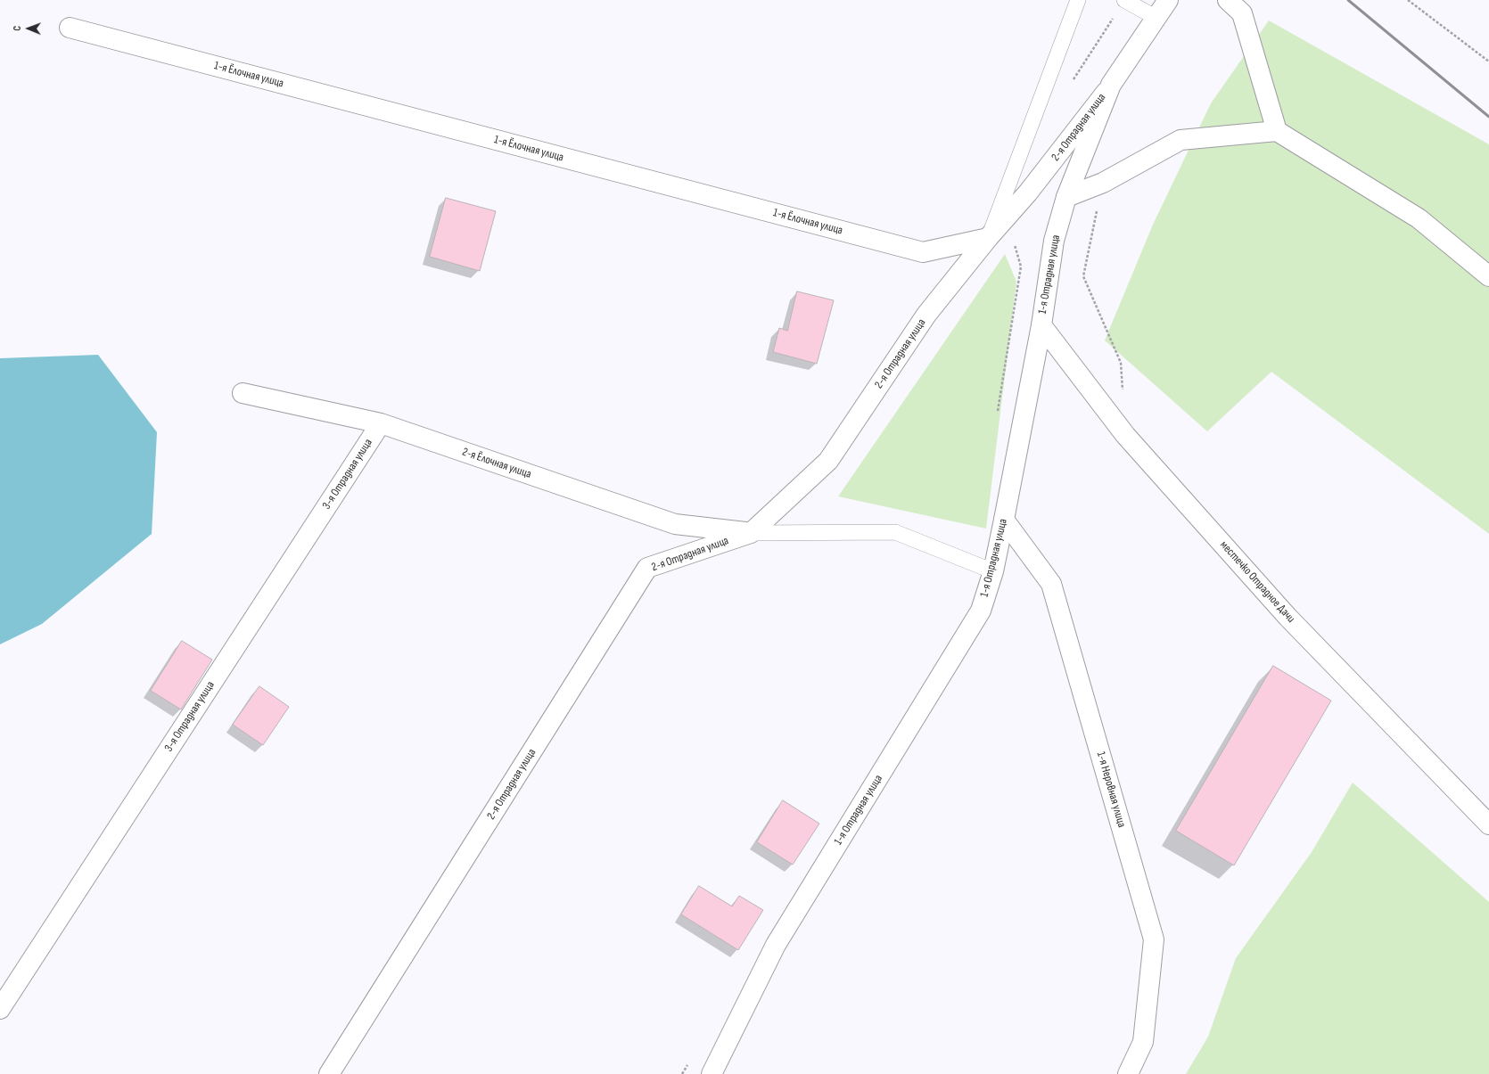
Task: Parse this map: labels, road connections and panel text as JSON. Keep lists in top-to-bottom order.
{
  "streets": {
    "street": [
      "1-я Ёлочная улица",
      "2-я Отрадная улица",
      "1-я Отрадная улица",
      "2-я Ёлочная улица",
      "3-я Отрадная улица",
      "местечко Отрадное Дачи",
      "1-я Неровная улица"
    ]
  },
  "crossings": [
    ["1-я Ёлочная улица", "2-я Отрадная улица"],
    ["2-я Отрадная улица", "1-я Отрадная улица"],
    ["2-я Отрадная улица", "2-я Ёлочная улица"],
    ["1-я Отрадная улица", "местечко Отрадное Дачи"],
    ["1-я Отрадная улица", "1-я Неровная улица"],
    ["2-я Ёлочная улица", "3-я Отрадная улица"]
  ],
  "north": "left"
}
